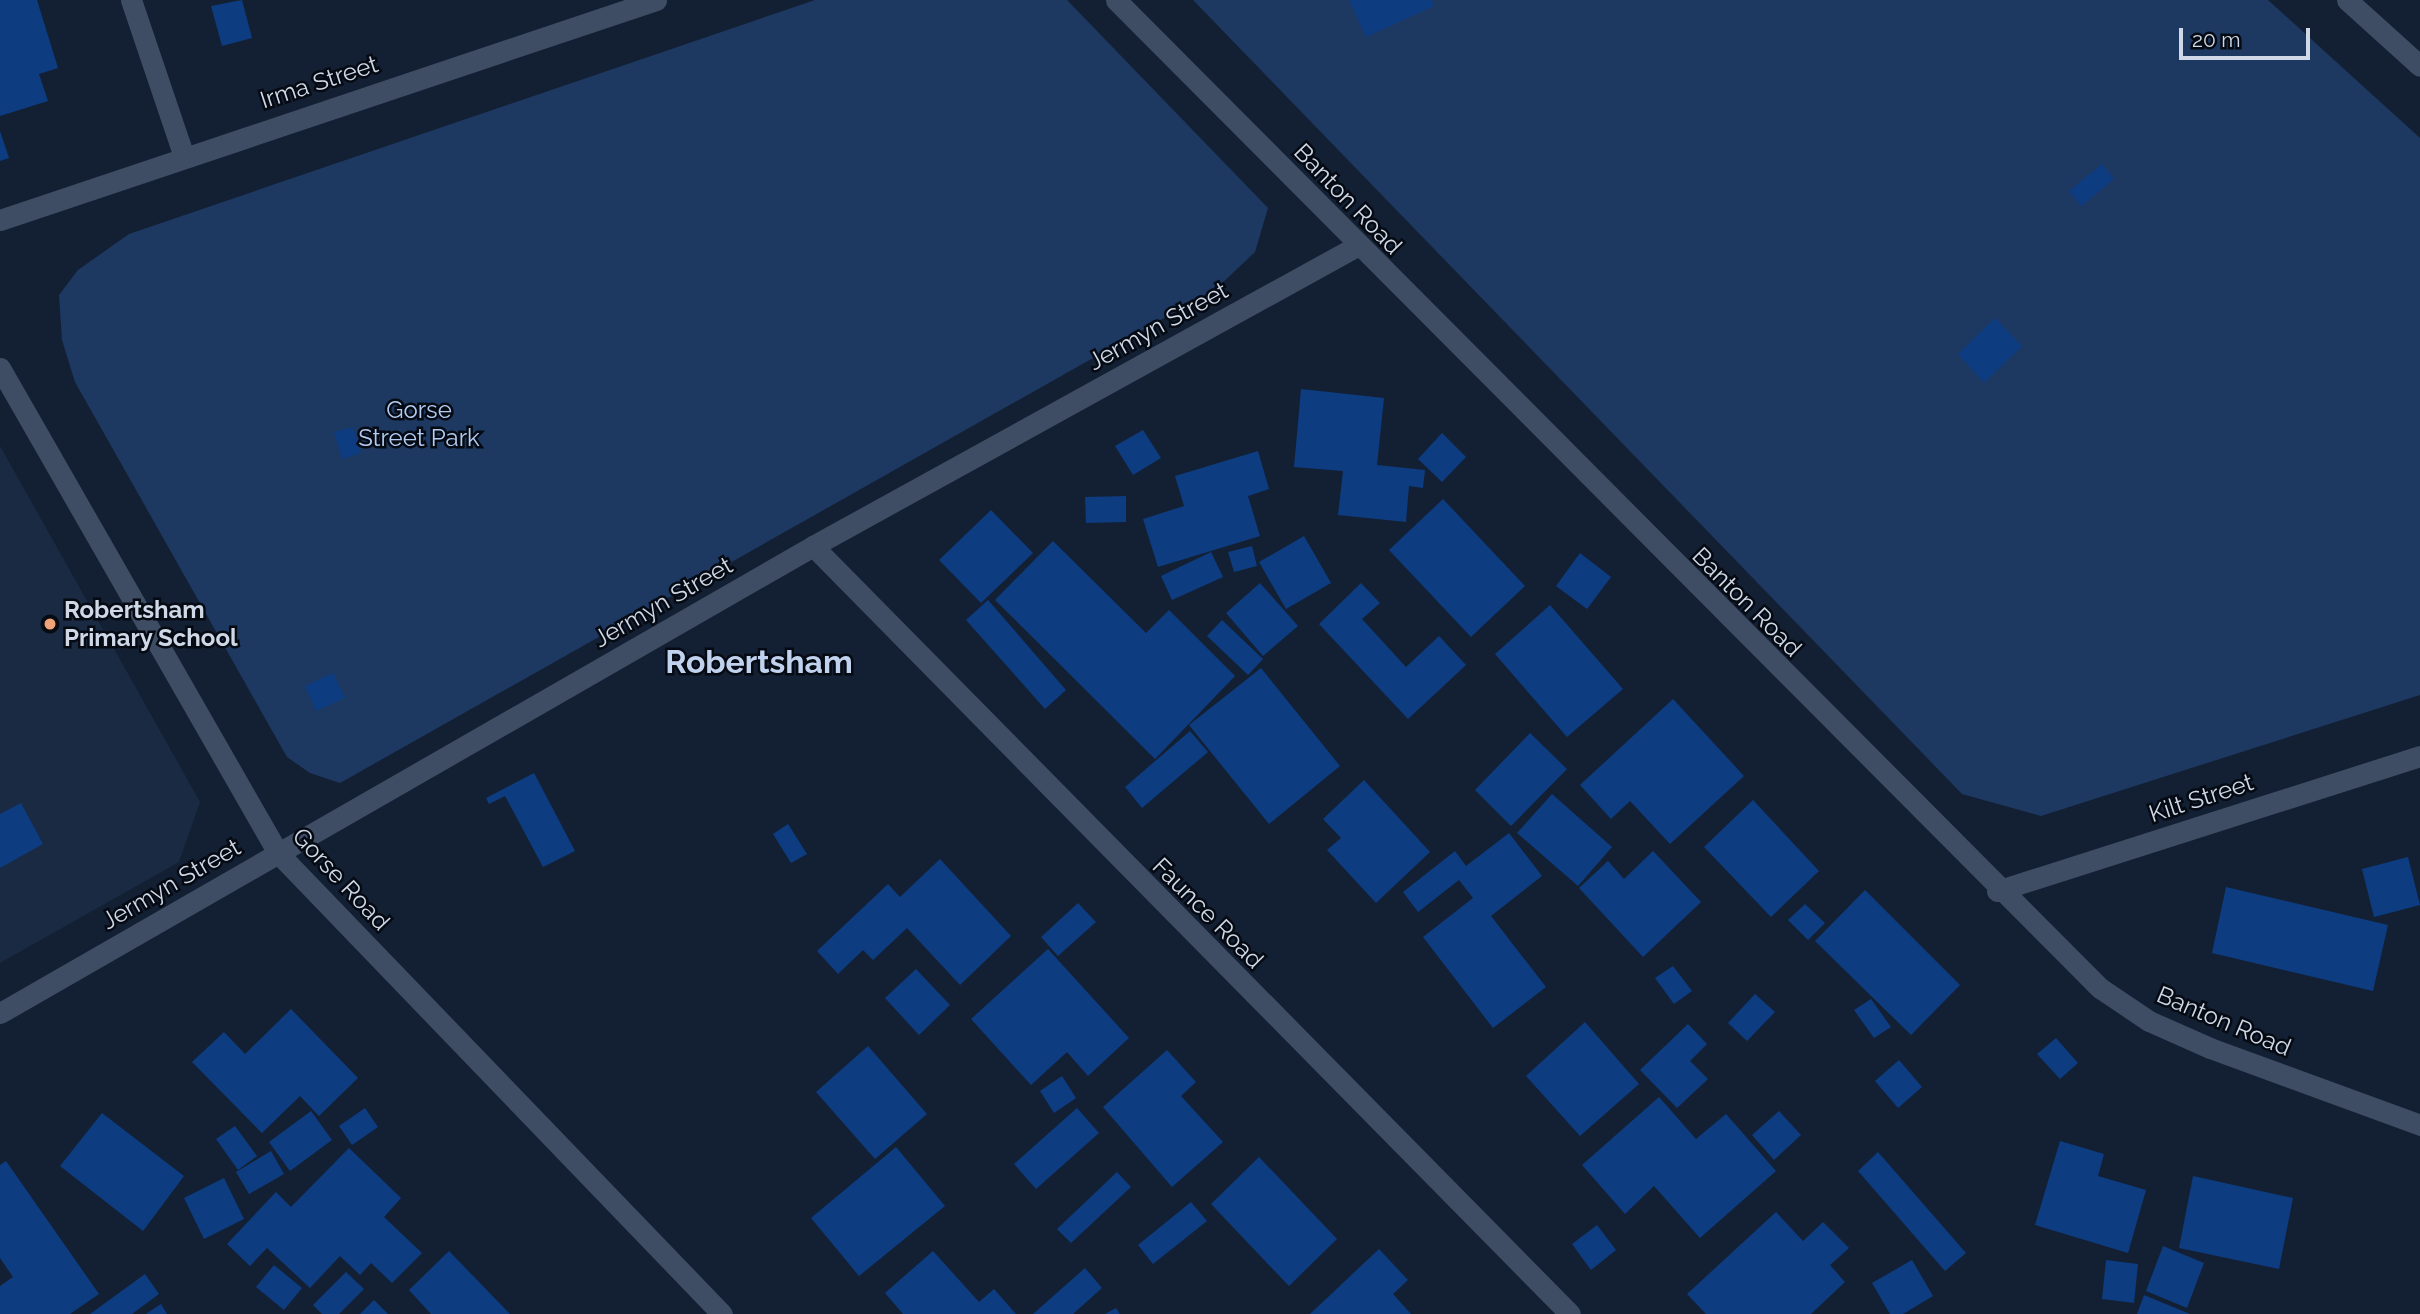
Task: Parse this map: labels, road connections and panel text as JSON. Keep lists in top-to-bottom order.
{
  "streets": {
    "street": [
      "Irma Street",
      "Banton Road",
      "Jermyn Street",
      "Kilt Street",
      "Gorse Road",
      "Faunce Road"
    ]
  },
  "crossings": [
    ["Banton Road", "Jermyn Street"],
    ["Banton Road", "Kilt Street"],
    ["Jermyn Street", "Gorse Road"],
    ["Jermyn Street", "Faunce Road"]
  ],
  "districts": ["Robertsham"],
  "parks": ["Gorse Street Park"],
  "places": ["Robertsham Primary School"],
  "scale_bar": "20 m"
}
